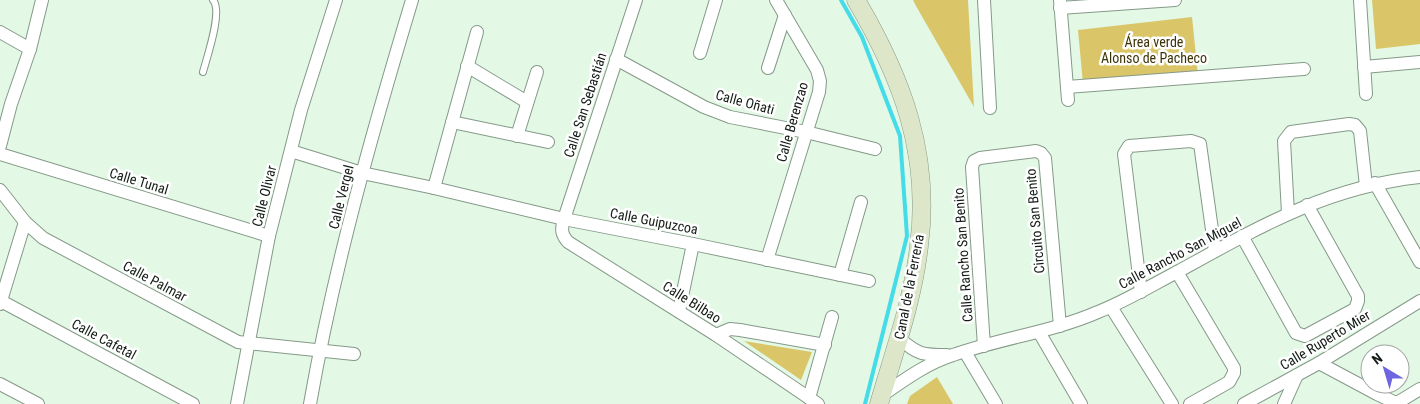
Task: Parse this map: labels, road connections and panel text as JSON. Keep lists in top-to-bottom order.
{
  "streets": {
    "street": [
      "Calle Oñati",
      "Calle San Sebastián",
      "Calle Berenzao",
      "Calle Tunal",
      "Calle Olivar",
      "Calle Vergel",
      "Calle Guipuzcoa",
      "Circuito San Benito",
      "Calle Rancho San Miguel",
      "Calle Rancho San Benito",
      "Calle Palmar",
      "Canal de la Ferrería",
      "Calle Bilbao",
      "Calle Cafetal",
      "Calle Ruperto Mier"
    ]
  },
  "crossings": [
    ["Calle Oñati", "Calle San Sebastián"],
    ["Calle Oñati", "Calle Berenzao"],
    ["Calle San Sebastián", "Calle Guipuzcoa"],
    ["Calle San Sebastián", "Calle Bilbao"],
    ["Calle Berenzao", "Calle Guipuzcoa"],
    ["Calle Tunal", "Calle Olivar"],
    ["Calle Olivar", "Calle Guipuzcoa"],
    ["Calle Olivar", "Calle Palmar"],
    ["Calle Vergel", "Calle Guipuzcoa"],
    ["Calle Vergel", "Calle Palmar"],
    ["Calle Guipuzcoa", "Calle Bilbao"],
    ["Circuito San Benito", "Calle Rancho San Miguel"],
    ["Circuito San Benito", "Calle Rancho San Benito"],
    ["Calle Rancho San Miguel", "Calle Rancho San Benito"],
    ["Calle Rancho San Miguel", "Canal de la Ferrería"]
  ],
  "parks": ["Área verde Alonso de Pacheco"],
  "north": "top left"
}
